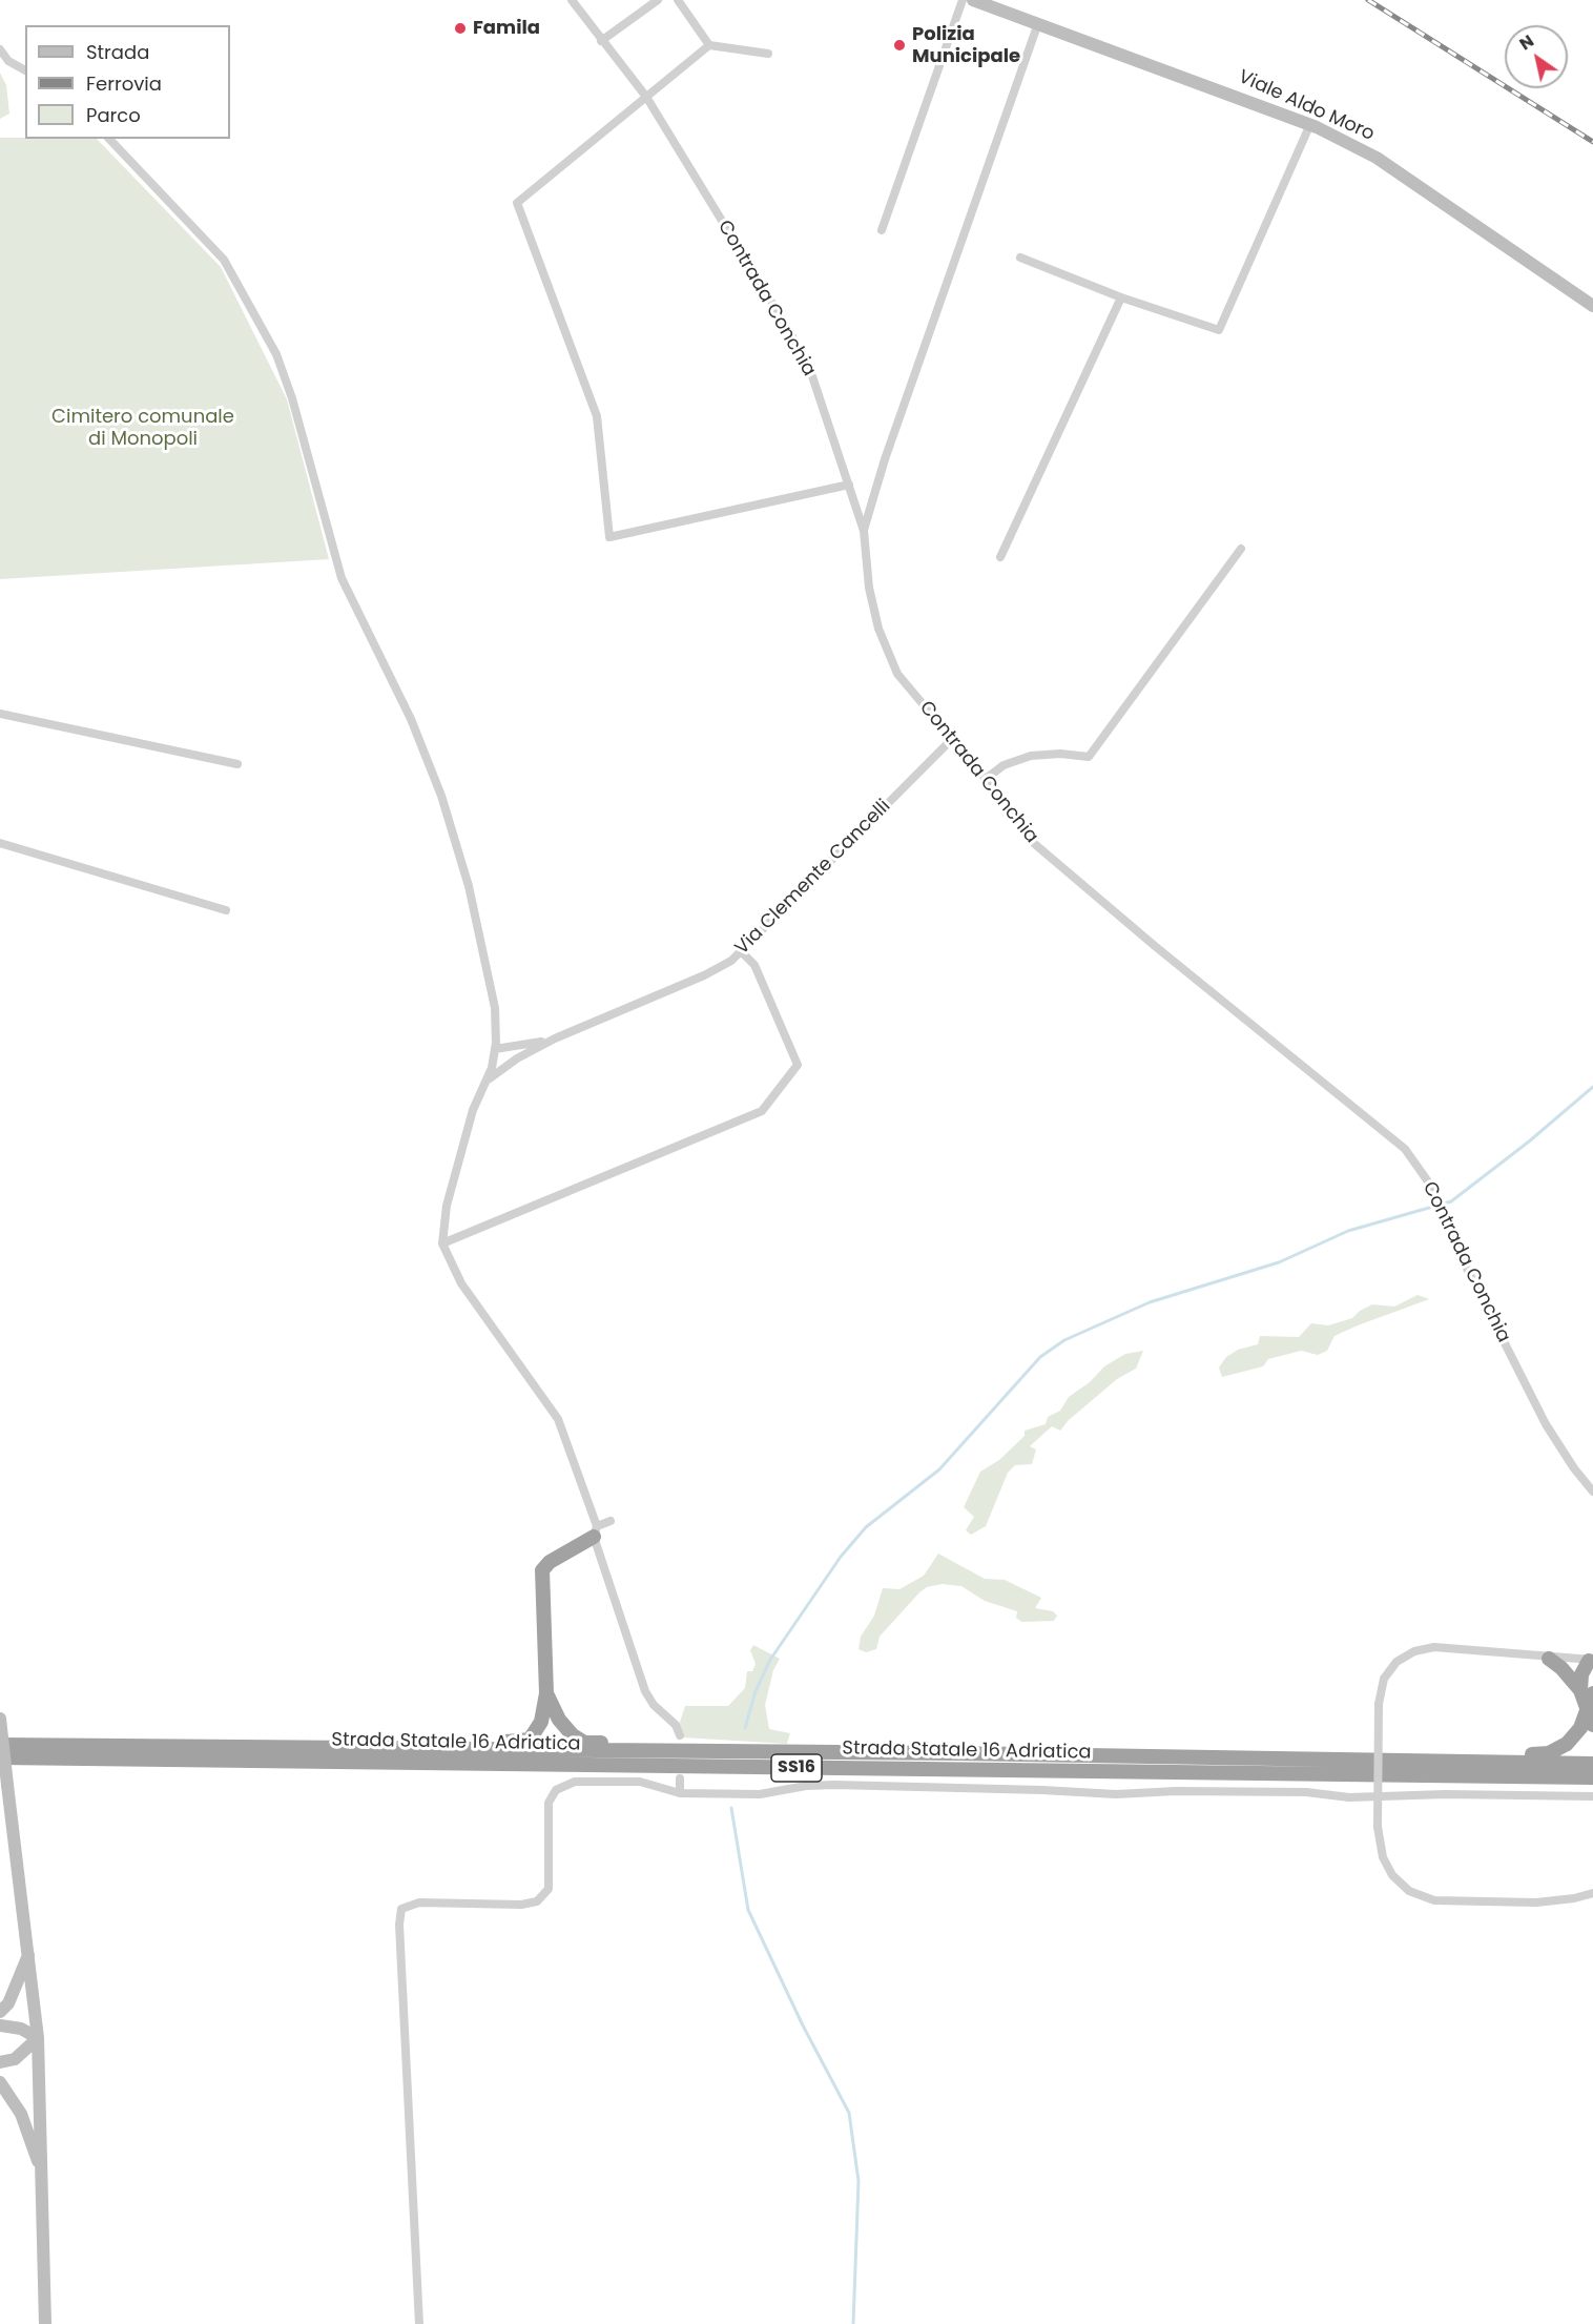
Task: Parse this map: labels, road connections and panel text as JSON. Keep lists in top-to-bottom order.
{
  "streets": {
    "highway": ["Strada Statale 16 Adriatica", "SS16"],
    "main road": ["Viale Aldo Moro"],
    "street": ["Contrada Conchia", "Via Clemente Cancelli"]
  },
  "crossings": [
    ["Contrada Conchia", "Via Clemente Cancelli"]
  ],
  "parks": ["Cimitero comunale di Monopoli"],
  "places": ["Famila", "Polizia Municipale"],
  "legend": ["Strada", "Ferrovia", "Parco"],
  "north": "top left"
}
